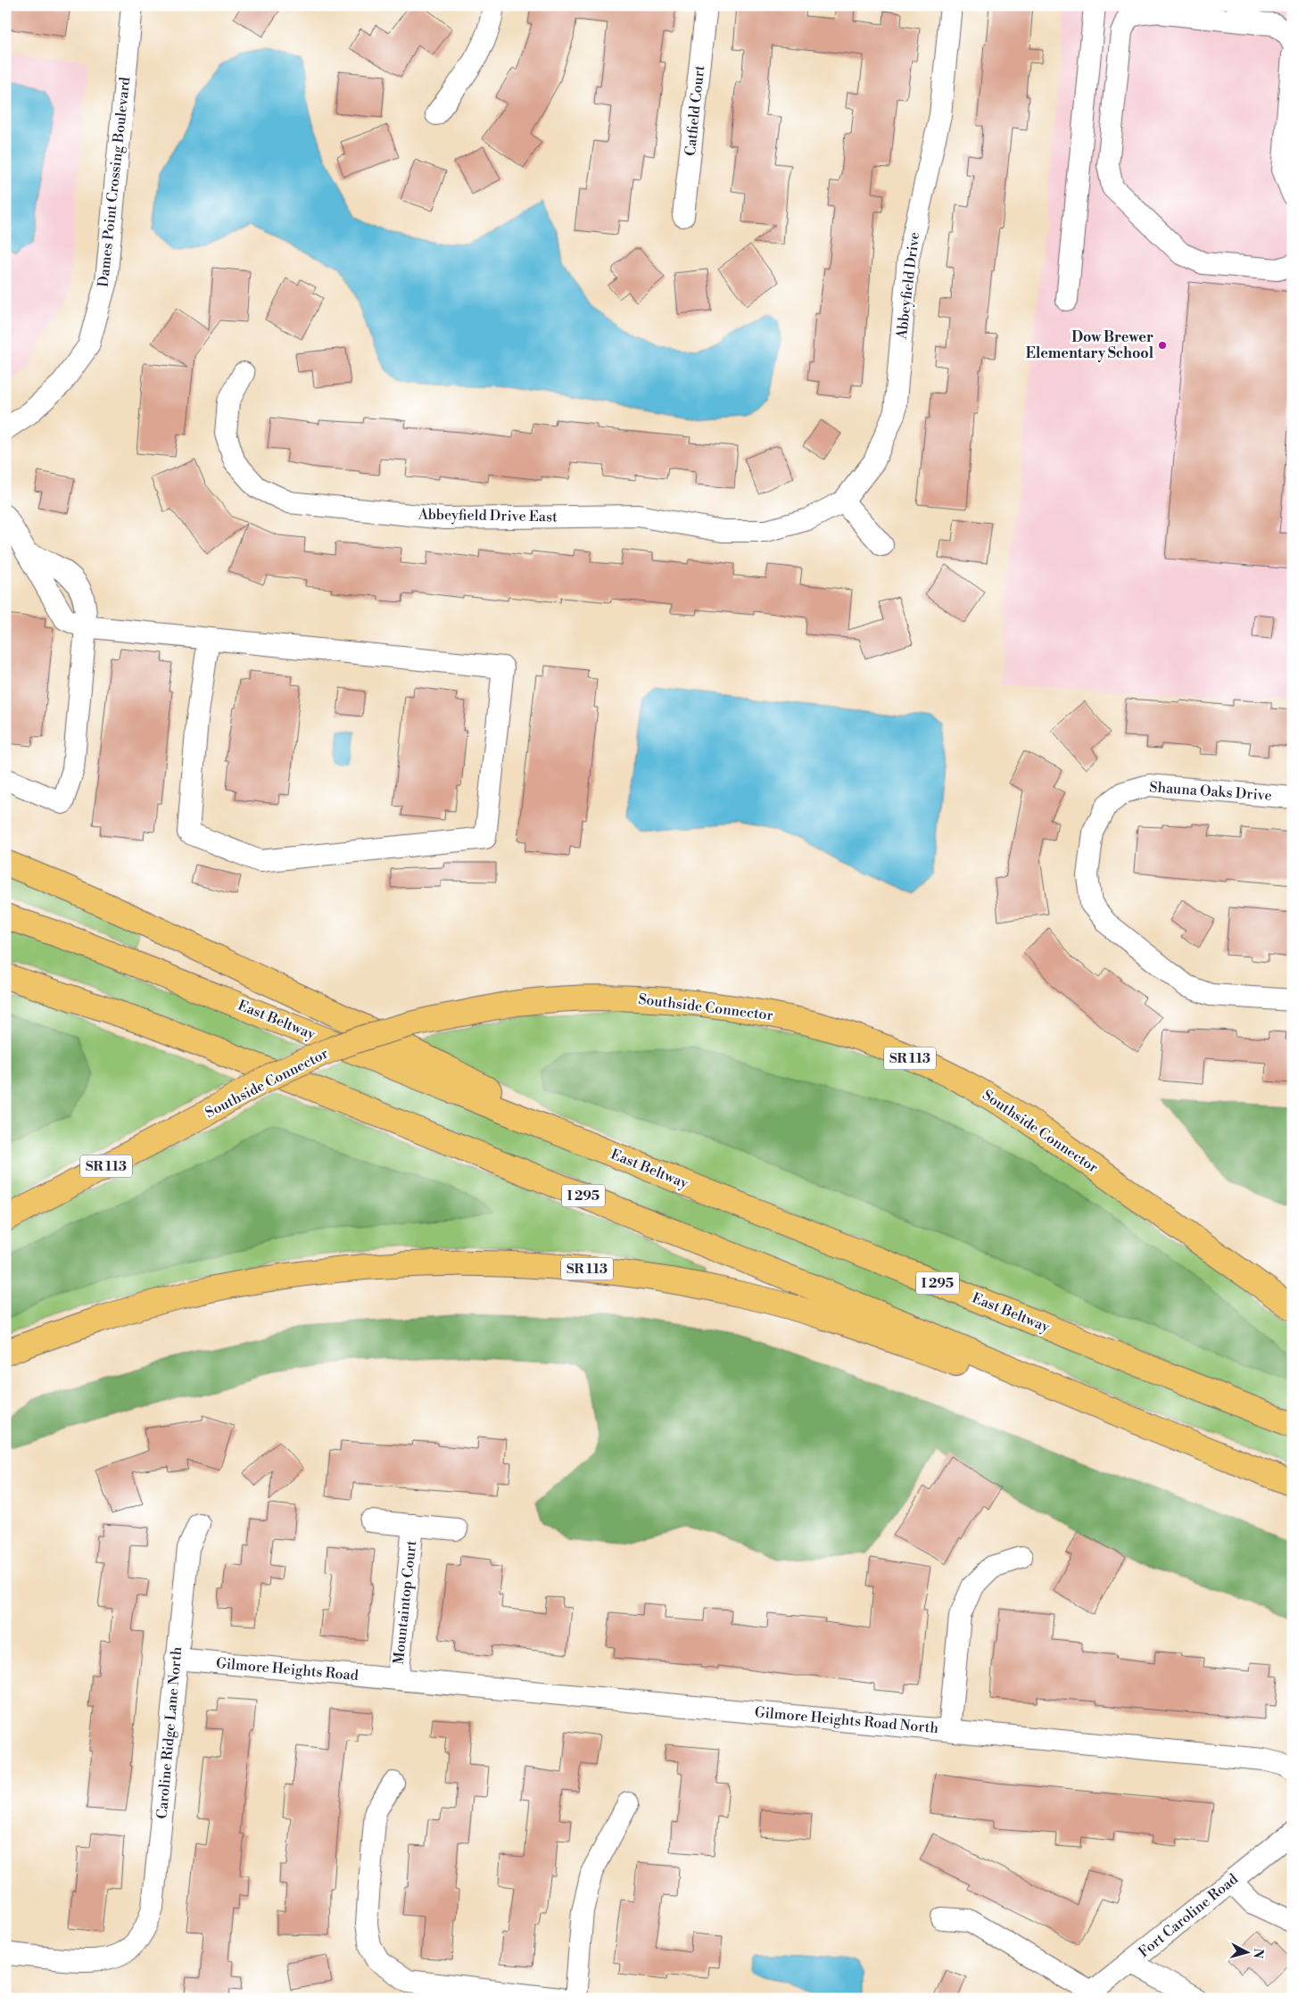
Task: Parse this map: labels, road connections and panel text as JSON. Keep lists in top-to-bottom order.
{
  "streets": {
    "highway": [
      "Southside Connector",
      "East Beltway",
      "SR 113",
      "I 295"
    ],
    "street": [
      "Catfield Court",
      "Dames Point Crossing Boulevard",
      "Abbeyfield Drive",
      "Abbeyfield Drive East",
      "Shauna Oaks Drive",
      "Mountaintop Court",
      "Gilmore Heights Road",
      "Gilmore Heights Road North",
      "Caroline Ridge Lane North",
      "Fort Caroline Road"
    ]
  },
  "crossings": [
    ["Abbeyfield Drive", "Abbeyfield Drive East"],
    ["SR 113", "I 295"],
    ["Mountaintop Court", "Gilmore Heights Road"],
    ["Mountaintop Court", "Gilmore Heights Road North"],
    ["Gilmore Heights Road", "Gilmore Heights Road North"],
    ["Gilmore Heights Road", "Caroline Ridge Lane North"]
  ],
  "places": ["Dow Brewer Elementary School"],
  "north": "right"
}
